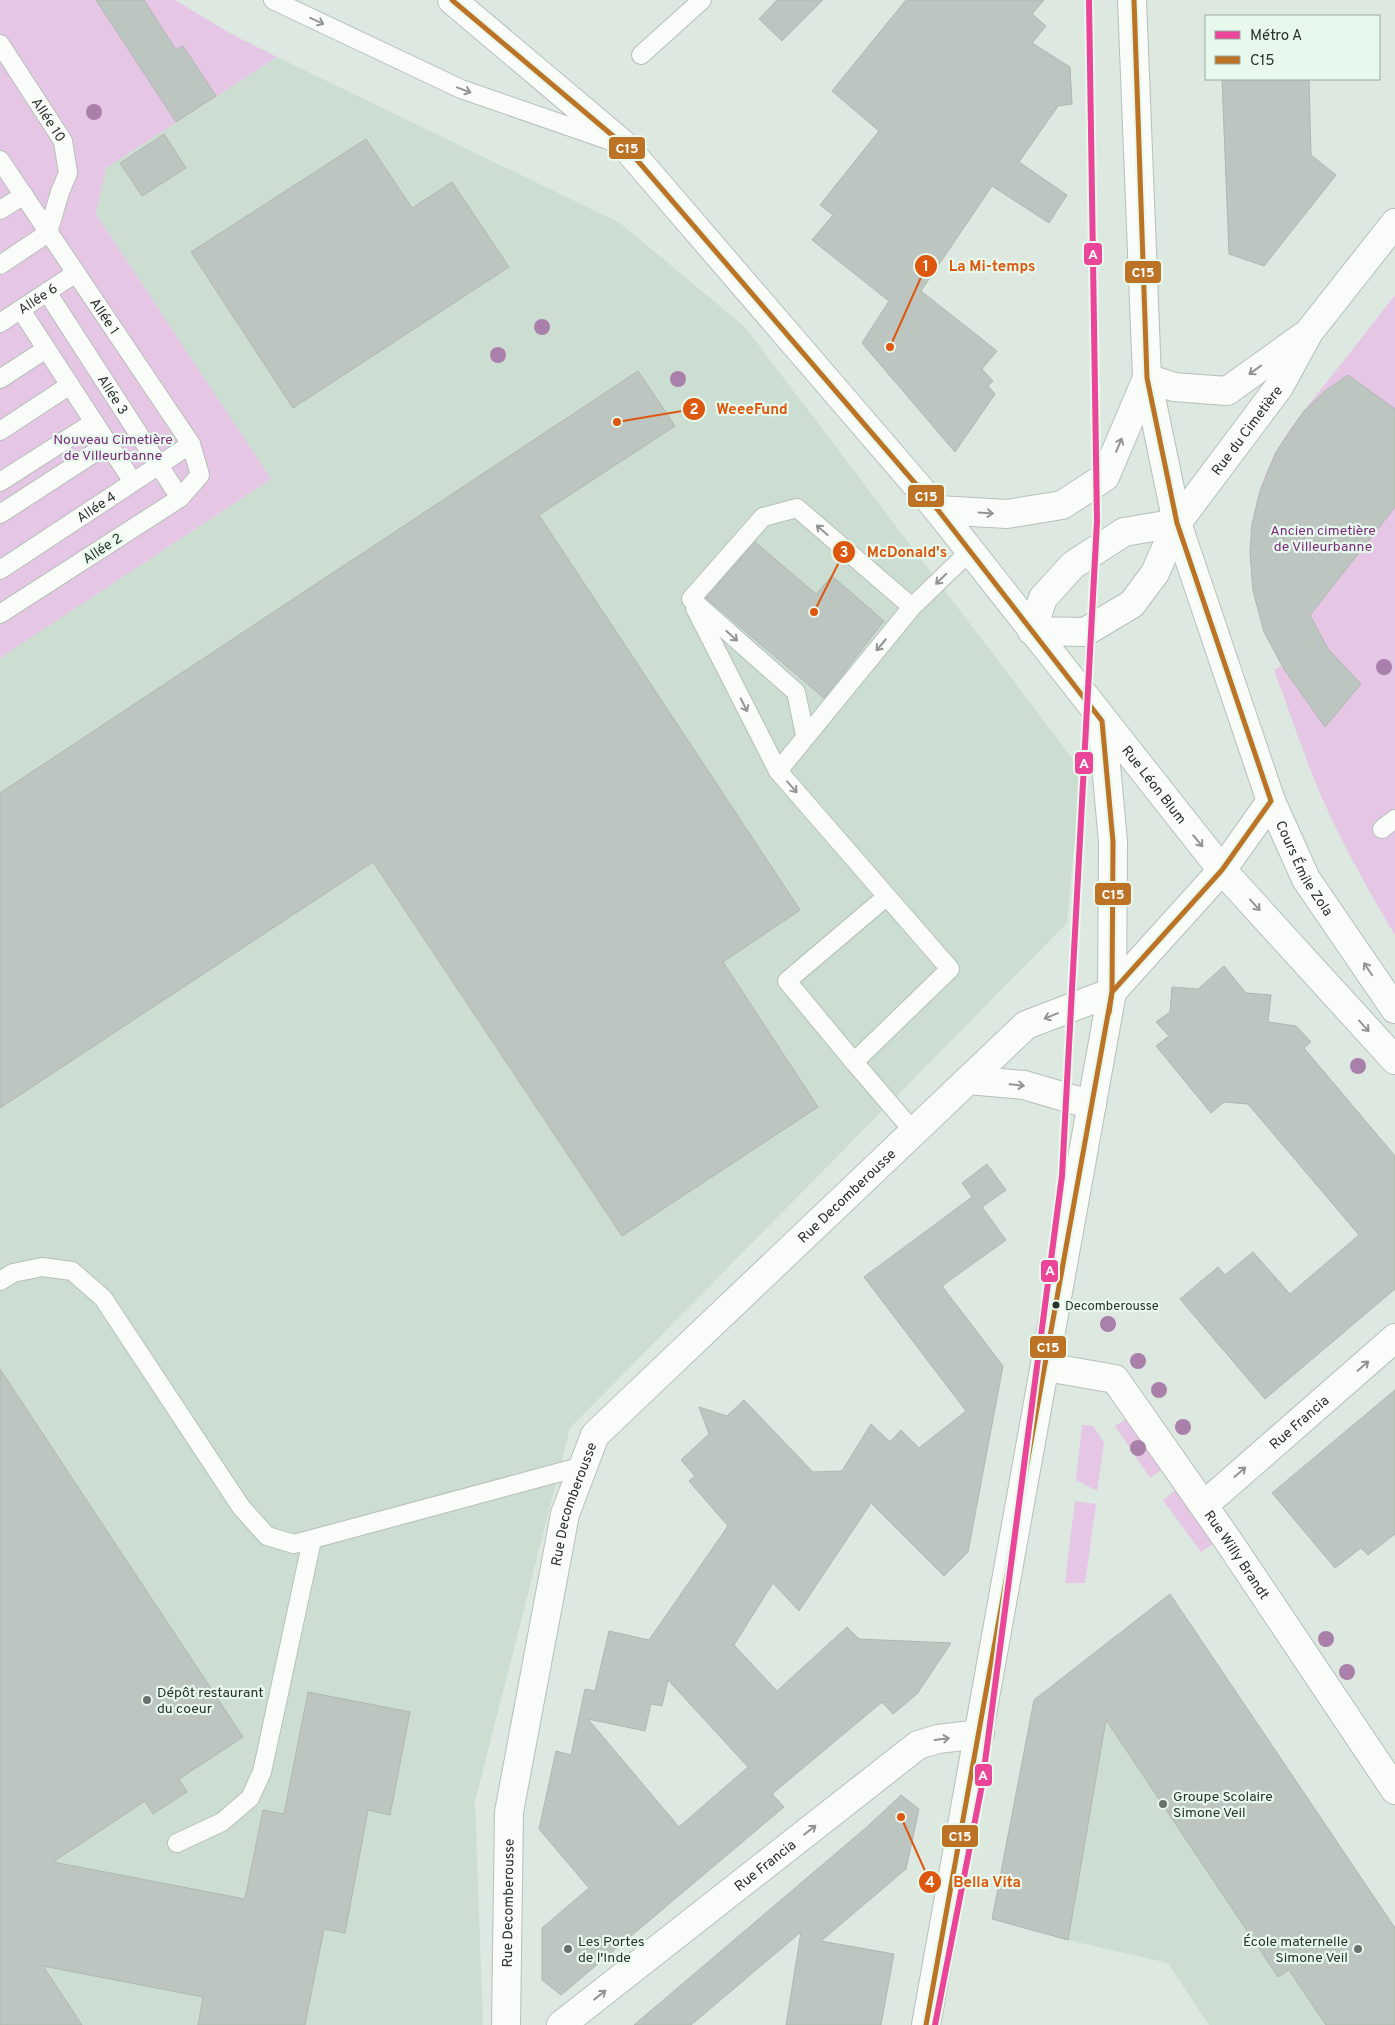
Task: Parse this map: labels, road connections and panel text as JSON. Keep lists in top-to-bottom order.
{
  "streets": {
    "street": [
      "Rue du Cimetière",
      "Rue Léon Blum",
      "Cours Émile Zola",
      "Rue Decomberousse",
      "Rue Francia",
      "Rue Willy Brandt"
    ],
    "lane": [
      "Allée 10",
      "Allée 6",
      "Allée 1",
      "Allée 3",
      "Allée 4",
      "Allée 2"
    ]
  },
  "crossings": [
    ["Allée 10", "Allée 1"],
    ["Allée 6", "Allée 1"],
    ["Allée 6", "Allée 3"],
    ["Allée 1", "Allée 4"],
    ["Allée 1", "Allée 2"],
    ["Allée 3", "Allée 4"],
    ["Allée 3", "Allée 2"],
    ["Rue du Cimetière", "Rue Léon Blum"],
    ["Rue du Cimetière", "Cours Émile Zola"],
    ["Rue Francia", "Rue Willy Brandt"]
  ],
  "one_way": ["Rue Francia"],
  "parks": ["Nouveau Cimetière de Villeurbanne", "Ancien cimetière de Villeurbanne"],
  "places": [
    "La Mi-temps",
    "WeeeFund",
    "McDonald's",
    "Decomberousse",
    "Dépôt restaurant du coeur",
    "Groupe Scolaire Simone Veil",
    "Bella Vita",
    "Les Portes de l'Inde",
    "École maternelle Simone Veil"
  ],
  "lines": ["metro line A", "transit line C15"],
  "legend": ["Métro A", "C15"]
}
